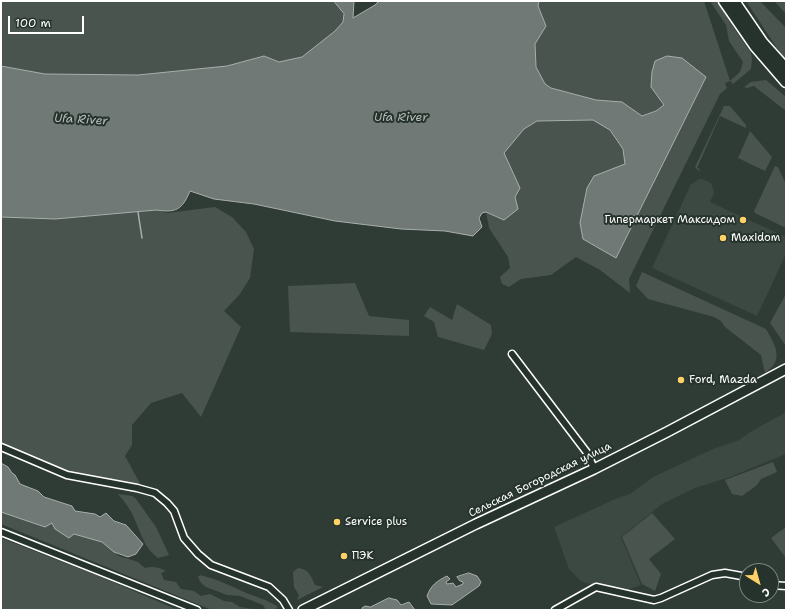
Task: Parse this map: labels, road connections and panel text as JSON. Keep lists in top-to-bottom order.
{
  "streets": {
    "main road": ["Сельская Богородская улица"]
  },
  "water": ["Ufa River"],
  "places": [
    "Гипермаркет Максидом",
    "Maxidom",
    "Ford, Mazda",
    "Service plus",
    "ПЭК"
  ],
  "scale_bar": "100 m",
  "north": "bottom right"
}
